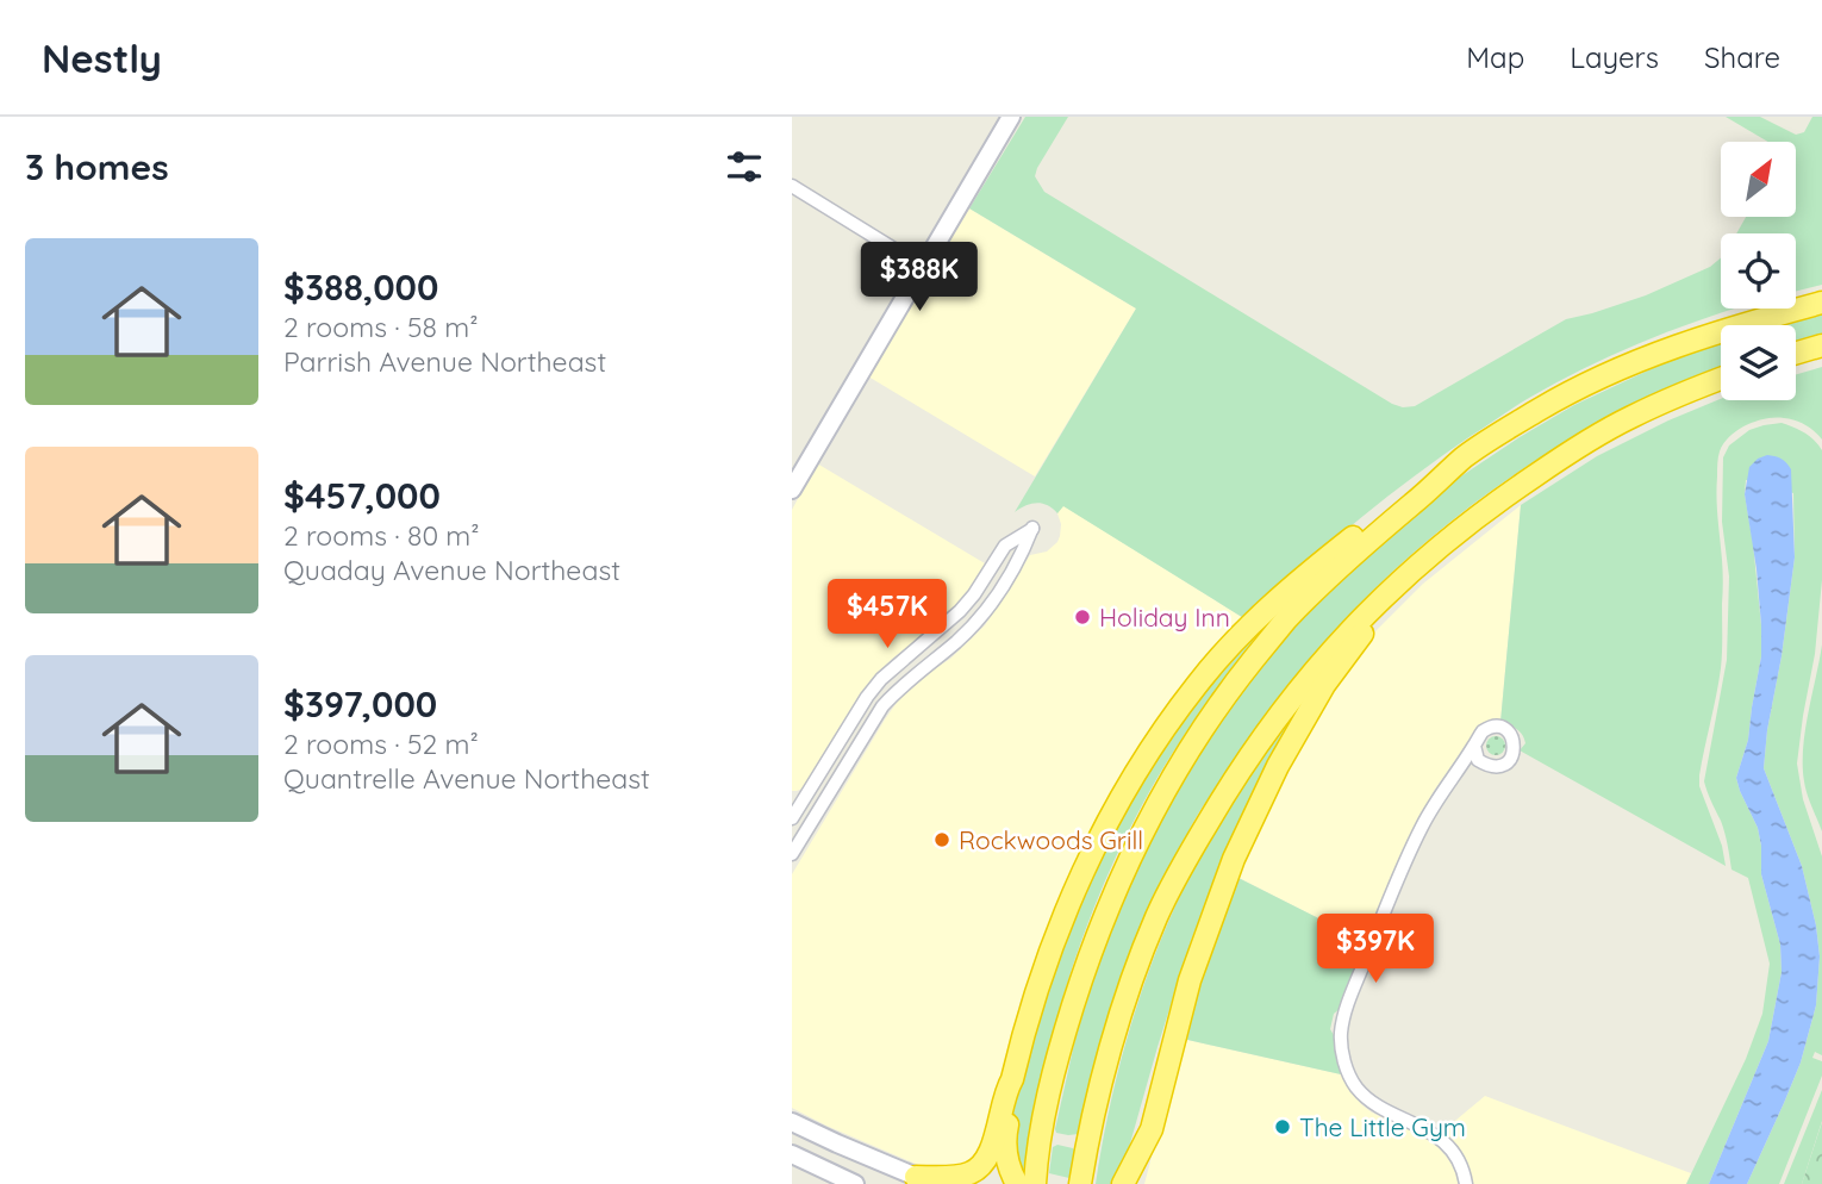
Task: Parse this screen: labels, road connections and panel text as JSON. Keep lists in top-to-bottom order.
{
  "places": ["Holiday Inn", "Rockwoods Grill", "The Little Gym"],
  "north": "top right",
  "page": {
    "header": "Nestly",
    "nav": ["Map", "Layers", "Share"],
    "heading": "3 homes",
    "list": [
      {
        "name": "$388,000",
        "note": "2 rooms · 58 m² · Parrish Avenue Northeast"
      },
      {
        "name": "$457,000",
        "note": "2 rooms · 80 m² · Quaday Avenue Northeast"
      },
      {
        "name": "$397,000",
        "note": "2 rooms · 52 m² · Quantrelle Avenue Northeast"
      }
    ],
    "price": ["$388K", "$457K", "$397K"]
  }
}
